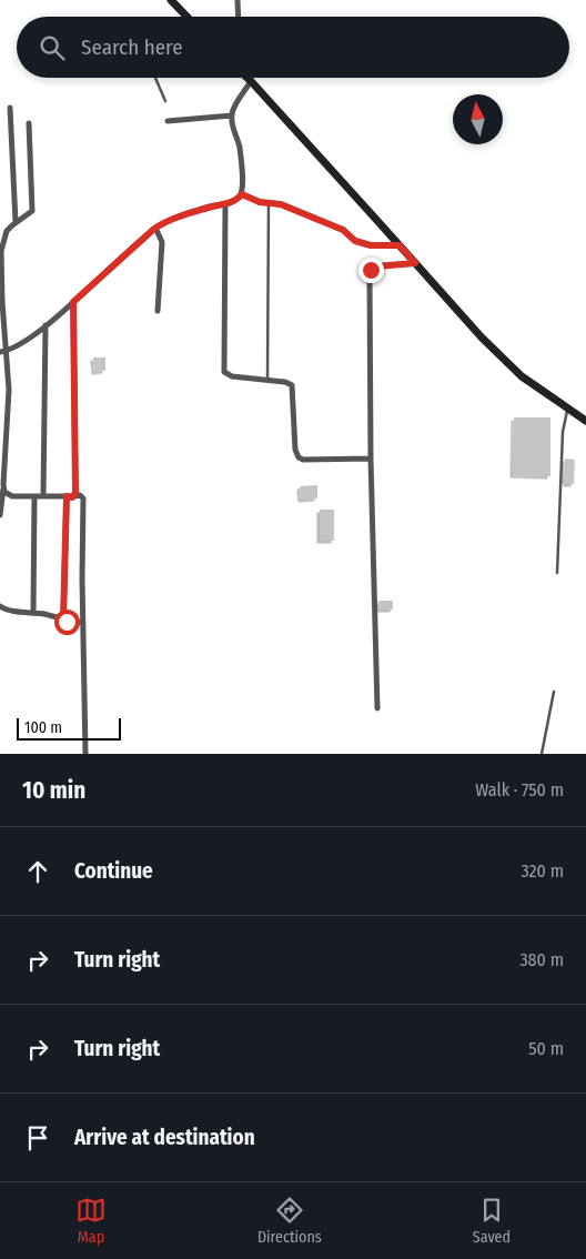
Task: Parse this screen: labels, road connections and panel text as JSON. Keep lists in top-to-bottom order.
{
  "scale_bar": "100 m",
  "north": "top",
  "page": {
    "search": "Search here",
    "scale": "100 m",
    "heading": ["10 min", "Walk · 750 m"],
    "list": [
      ["Continue", "320 m"],
      ["Turn right", "380 m"],
      ["Turn right", "50 m"],
      "Arrive at destination"
    ],
    "nav": ["Map", "Directions", "Saved"]
  }
}
